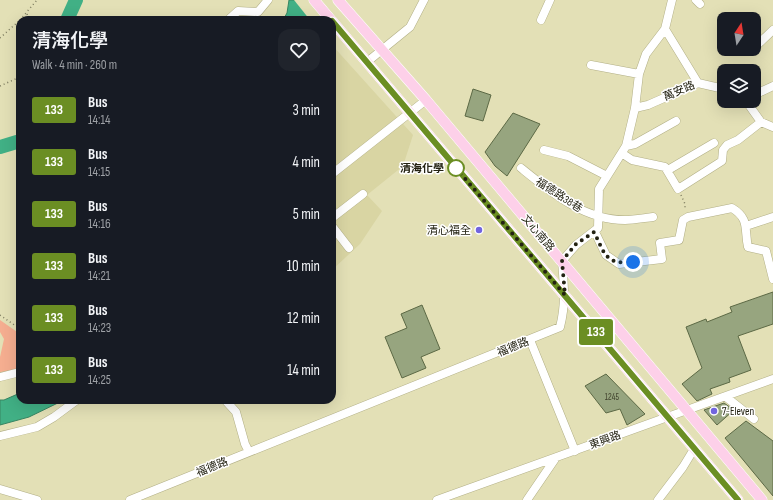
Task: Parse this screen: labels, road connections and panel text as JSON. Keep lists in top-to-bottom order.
{
  "streets": {
    "main road": ["文心南路"],
    "street": [
      "萬安路",
      "福德路38巷",
      "福德路",
      "東興路"
    ]
  },
  "crossings": [
    ["文心南路", "福德路"],
    ["文心南路", "東興路"]
  ],
  "places": ["清海化學", "清心福全", "7-Eleven"],
  "lines": ["bus line 133"],
  "house_numbers": ["1245"],
  "north": "top",
  "page": {
    "on_map": "133",
    "heading": ["清海化學", "Walk · 4 min · 260 m"],
    "list": [
      {
        "mark": "133",
        "name": "Bus",
        "note": "14:14",
        "value": "3 min"
      },
      {
        "mark": "133",
        "name": "Bus",
        "note": "14:15",
        "value": "4 min"
      },
      {
        "mark": "133",
        "name": "Bus",
        "note": "14:16",
        "value": "5 min"
      },
      {
        "mark": "133",
        "name": "Bus",
        "note": "14:21",
        "value": "10 min"
      },
      {
        "mark": "133",
        "name": "Bus",
        "note": "14:23",
        "value": "12 min"
      },
      {
        "mark": "133",
        "name": "Bus",
        "note": "14:25",
        "value": "14 min"
      }
    ]
  }
}
